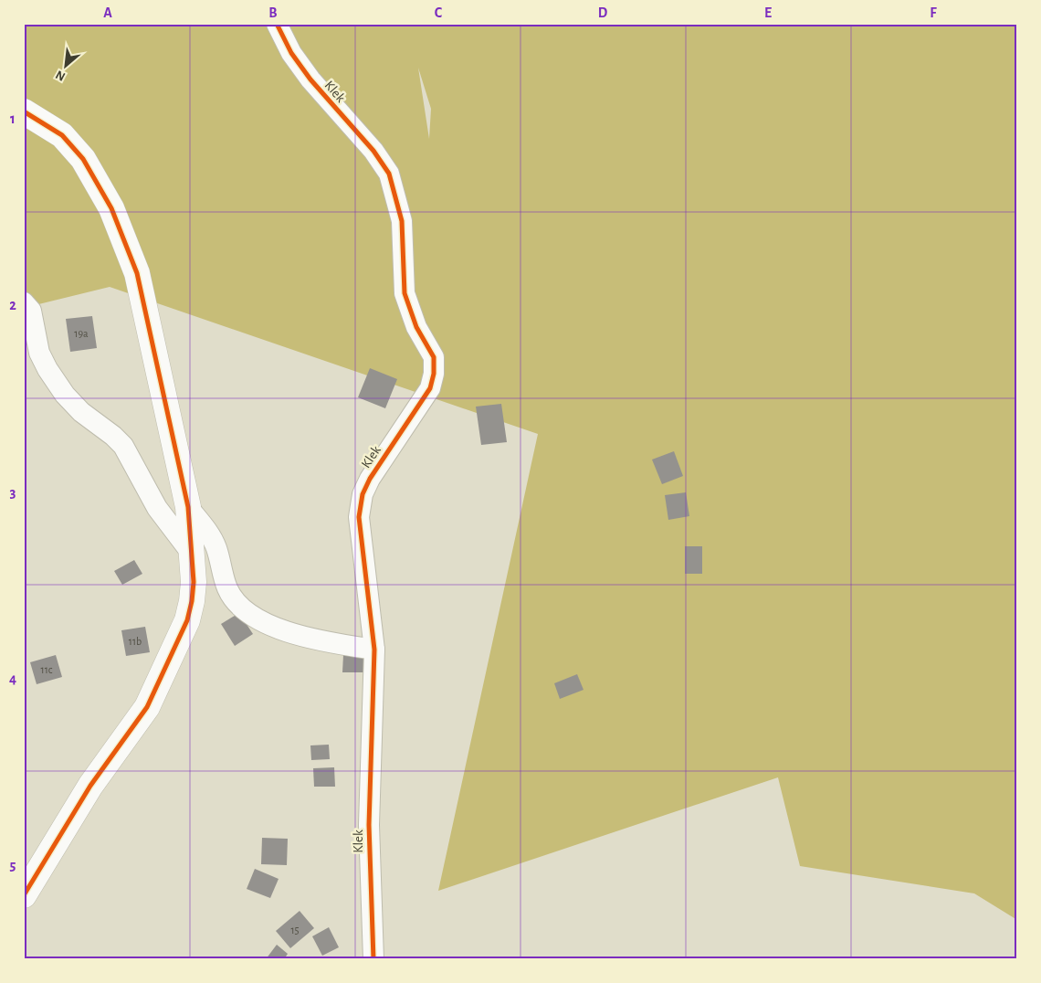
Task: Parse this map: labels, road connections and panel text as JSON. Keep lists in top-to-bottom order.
{
  "streets": {
    "street": ["Klek"]
  },
  "house_numbers": [
    "19a",
    "11b",
    "11c",
    "15"
  ],
  "north": "bottom left",
  "grid": {
    "columns": [
      "A",
      "B",
      "C",
      "D",
      "E",
      "F"
    ],
    "rows": [
      "1",
      "2",
      "3",
      "4",
      "5"
    ]
  }
}
